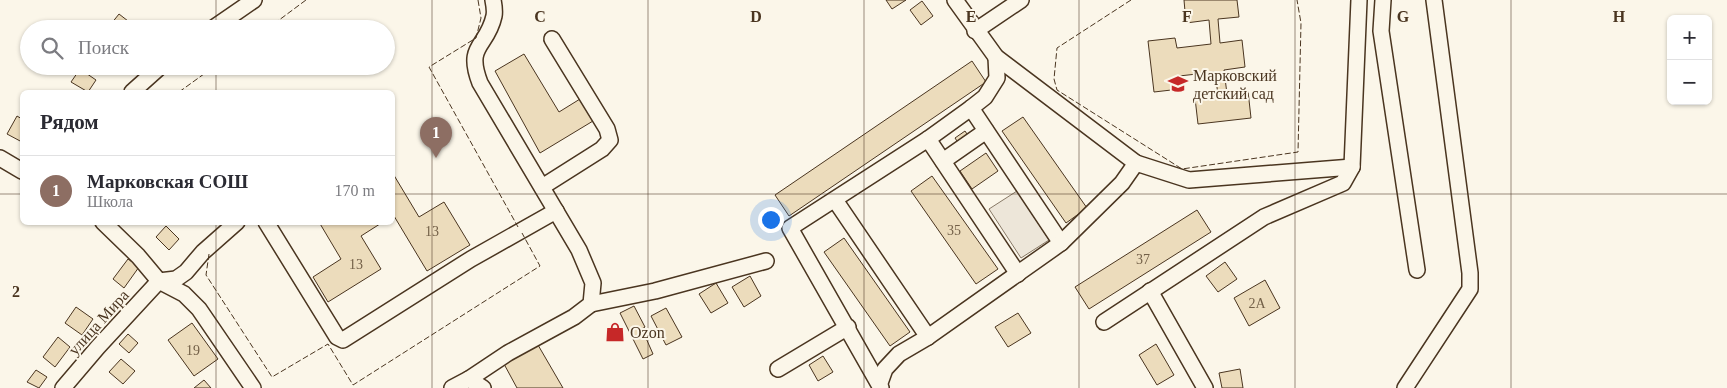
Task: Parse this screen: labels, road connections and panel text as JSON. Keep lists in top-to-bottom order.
{
  "streets": {
    "street": ["улица Мира"]
  },
  "places": {
    "school or university": ["Марковский детский сад"],
    "shop": ["Ozon"]
  },
  "house_numbers": [
    "35",
    "13",
    "37",
    "13",
    "2А",
    "19"
  ],
  "page": {
    "map_buttons": ["+", "−"],
    "search": "Поиск",
    "heading": "Рядом",
    "pins": "1",
    "list": [
      {
        "mark": "1",
        "name": "Марковская СОШ",
        "note": "Школа",
        "value": "170 m"
      }
    ]
  },
  "grid": {
    "columns": [
      "C",
      "D",
      "E",
      "F",
      "G",
      "H"
    ],
    "rows": ["2"]
  }
}
